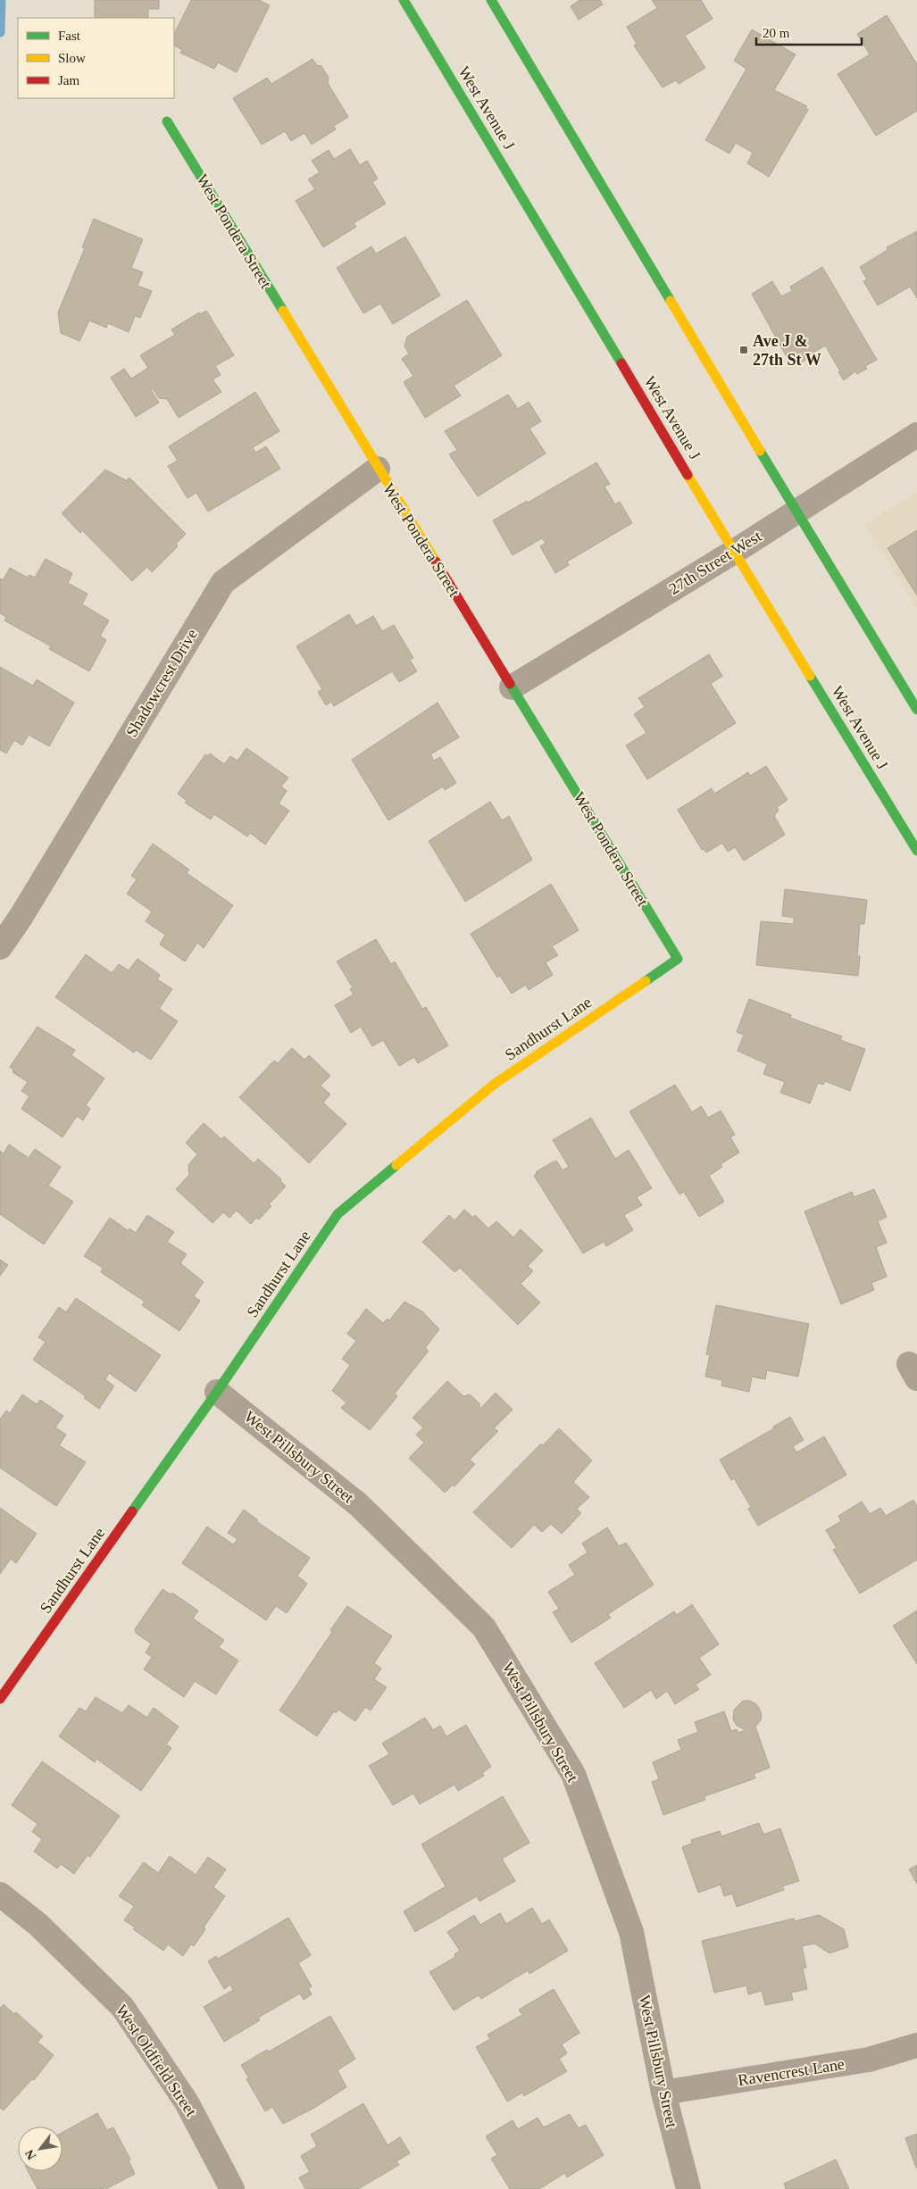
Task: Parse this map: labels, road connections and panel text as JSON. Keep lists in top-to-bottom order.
{
  "streets": {
    "street": [
      "West Avenue J",
      "West Pondera Street",
      "27th Street West",
      "Shadowcrest Drive",
      "Sandhurst Lane",
      "West Pillsbury Street",
      "West Oldfield Street",
      "Ravencrest Lane"
    ]
  },
  "crossings": [
    ["West Avenue J", "27th Street West"],
    ["West Pondera Street", "27th Street West"],
    ["West Pondera Street", "Shadowcrest Drive"],
    ["West Pondera Street", "Sandhurst Lane"],
    ["Sandhurst Lane", "West Pillsbury Street"],
    ["West Pillsbury Street", "Ravencrest Lane"]
  ],
  "places": {
    "transit": ["Ave J & 27th St W"]
  },
  "legend": ["Fast", "Slow", "Jam"],
  "scale_bar": "20 m",
  "north": "bottom left"
}
